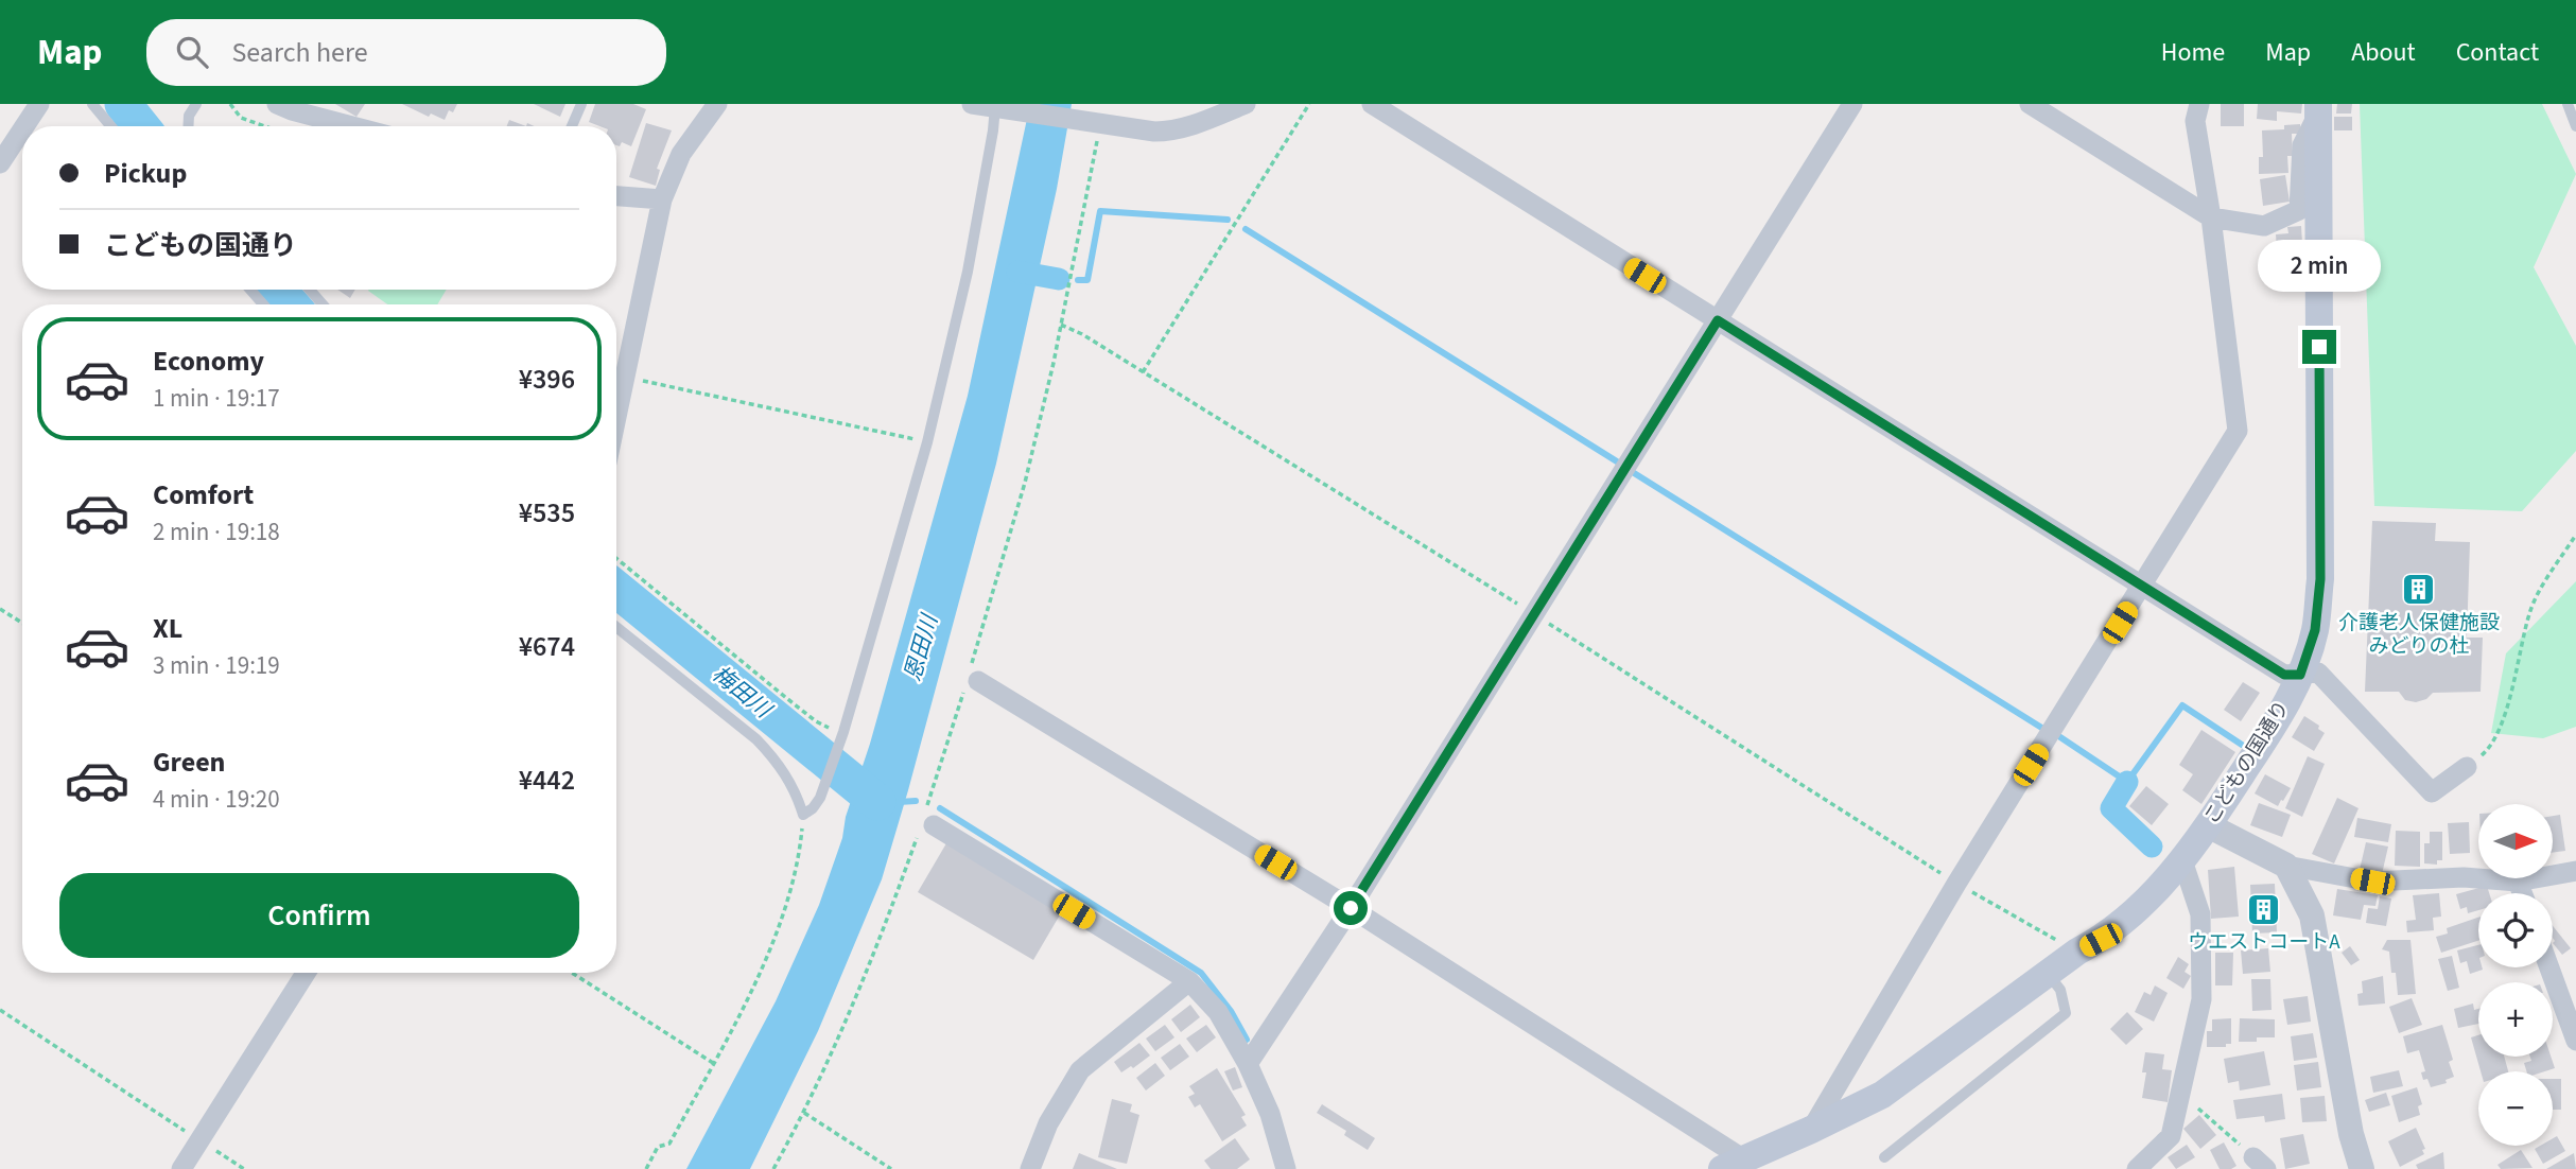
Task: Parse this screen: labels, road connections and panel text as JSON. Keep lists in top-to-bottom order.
{
  "streets": {
    "main road": ["こどもの国通り"]
  },
  "water": ["恩田川", "梅田川"],
  "places": {
    "building": ["介護老人保健施設 みどりの杜", "ウエストコートA"]
  },
  "north": "right",
  "page": {
    "header": "Map",
    "search": "Search here",
    "nav": [
      "Home",
      "Map",
      "About",
      "Contact"
    ],
    "banner": ["Pickup", "こどもの国通り"],
    "bubble": "2 min",
    "list": [
      {
        "name": "Economy",
        "note": "1 min · 19:17",
        "value": "¥396"
      },
      {
        "name": "Comfort",
        "note": "2 min · 19:18",
        "value": "¥535"
      },
      {
        "name": "XL",
        "note": "3 min · 19:19",
        "value": "¥674"
      },
      {
        "name": "Green",
        "note": "4 min · 19:20",
        "value": "¥442"
      }
    ],
    "map_buttons": ["+", "−"],
    "buttons": "Confirm"
  }
}
